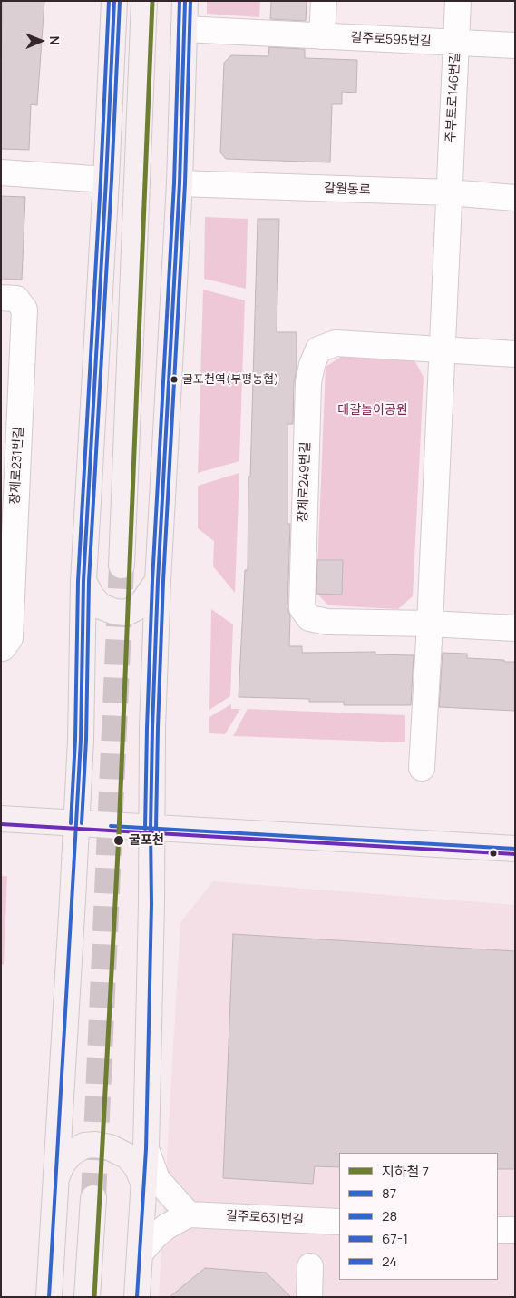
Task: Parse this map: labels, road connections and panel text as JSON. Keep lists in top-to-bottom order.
{
  "streets": {
    "street": [
      "길주로595번길",
      "주부토로146번길",
      "갈월동로",
      "장제로231번길",
      "장제로249번길",
      "길주로631번길"
    ]
  },
  "crossings": [
    ["길주로595번길", "주부토로146번길"],
    ["주부토로146번길", "갈월동로"]
  ],
  "parks": ["대갈놀이공원"],
  "places": ["굴포천역(부평농협)", "굴포천"],
  "lines": [
    "metro line 7",
    "transit line 28",
    "transit line 67-1",
    "transit line 24",
    "transit line 87"
  ],
  "legend": [
    "지하철 7",
    "87",
    "28",
    "67-1",
    "24"
  ],
  "north": "right"
}
